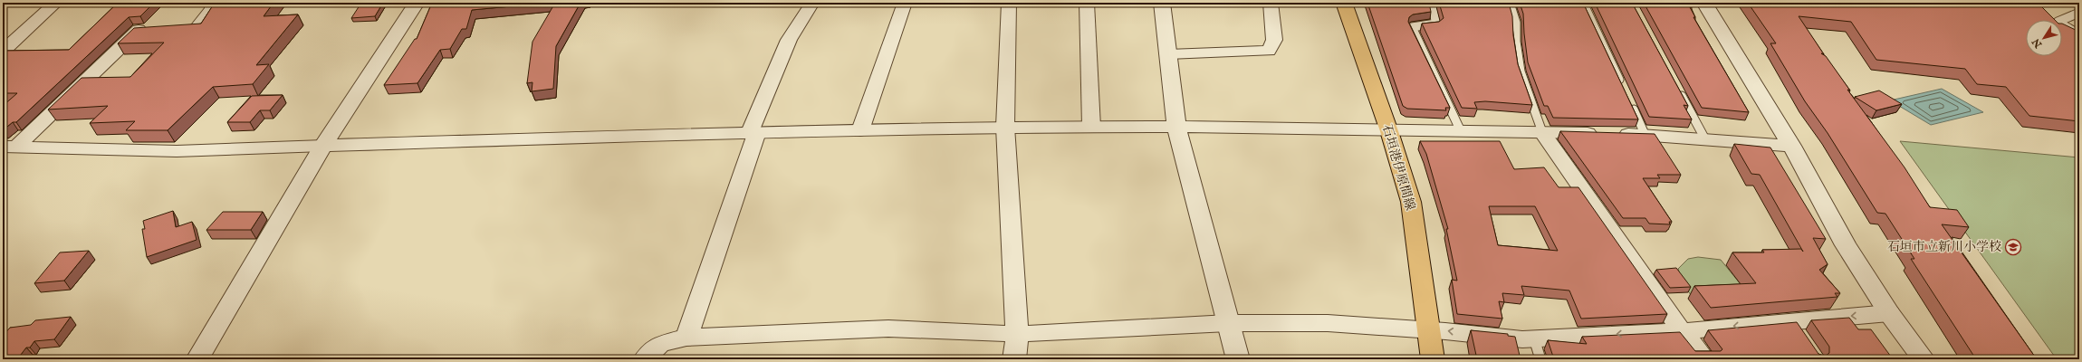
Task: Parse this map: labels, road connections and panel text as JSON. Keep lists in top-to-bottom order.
{
  "streets": {
    "main road": ["石垣港伊原間線"]
  },
  "places": {
    "school or university": ["石垣市立新川小学校"]
  },
  "north": "bottom left"
}
